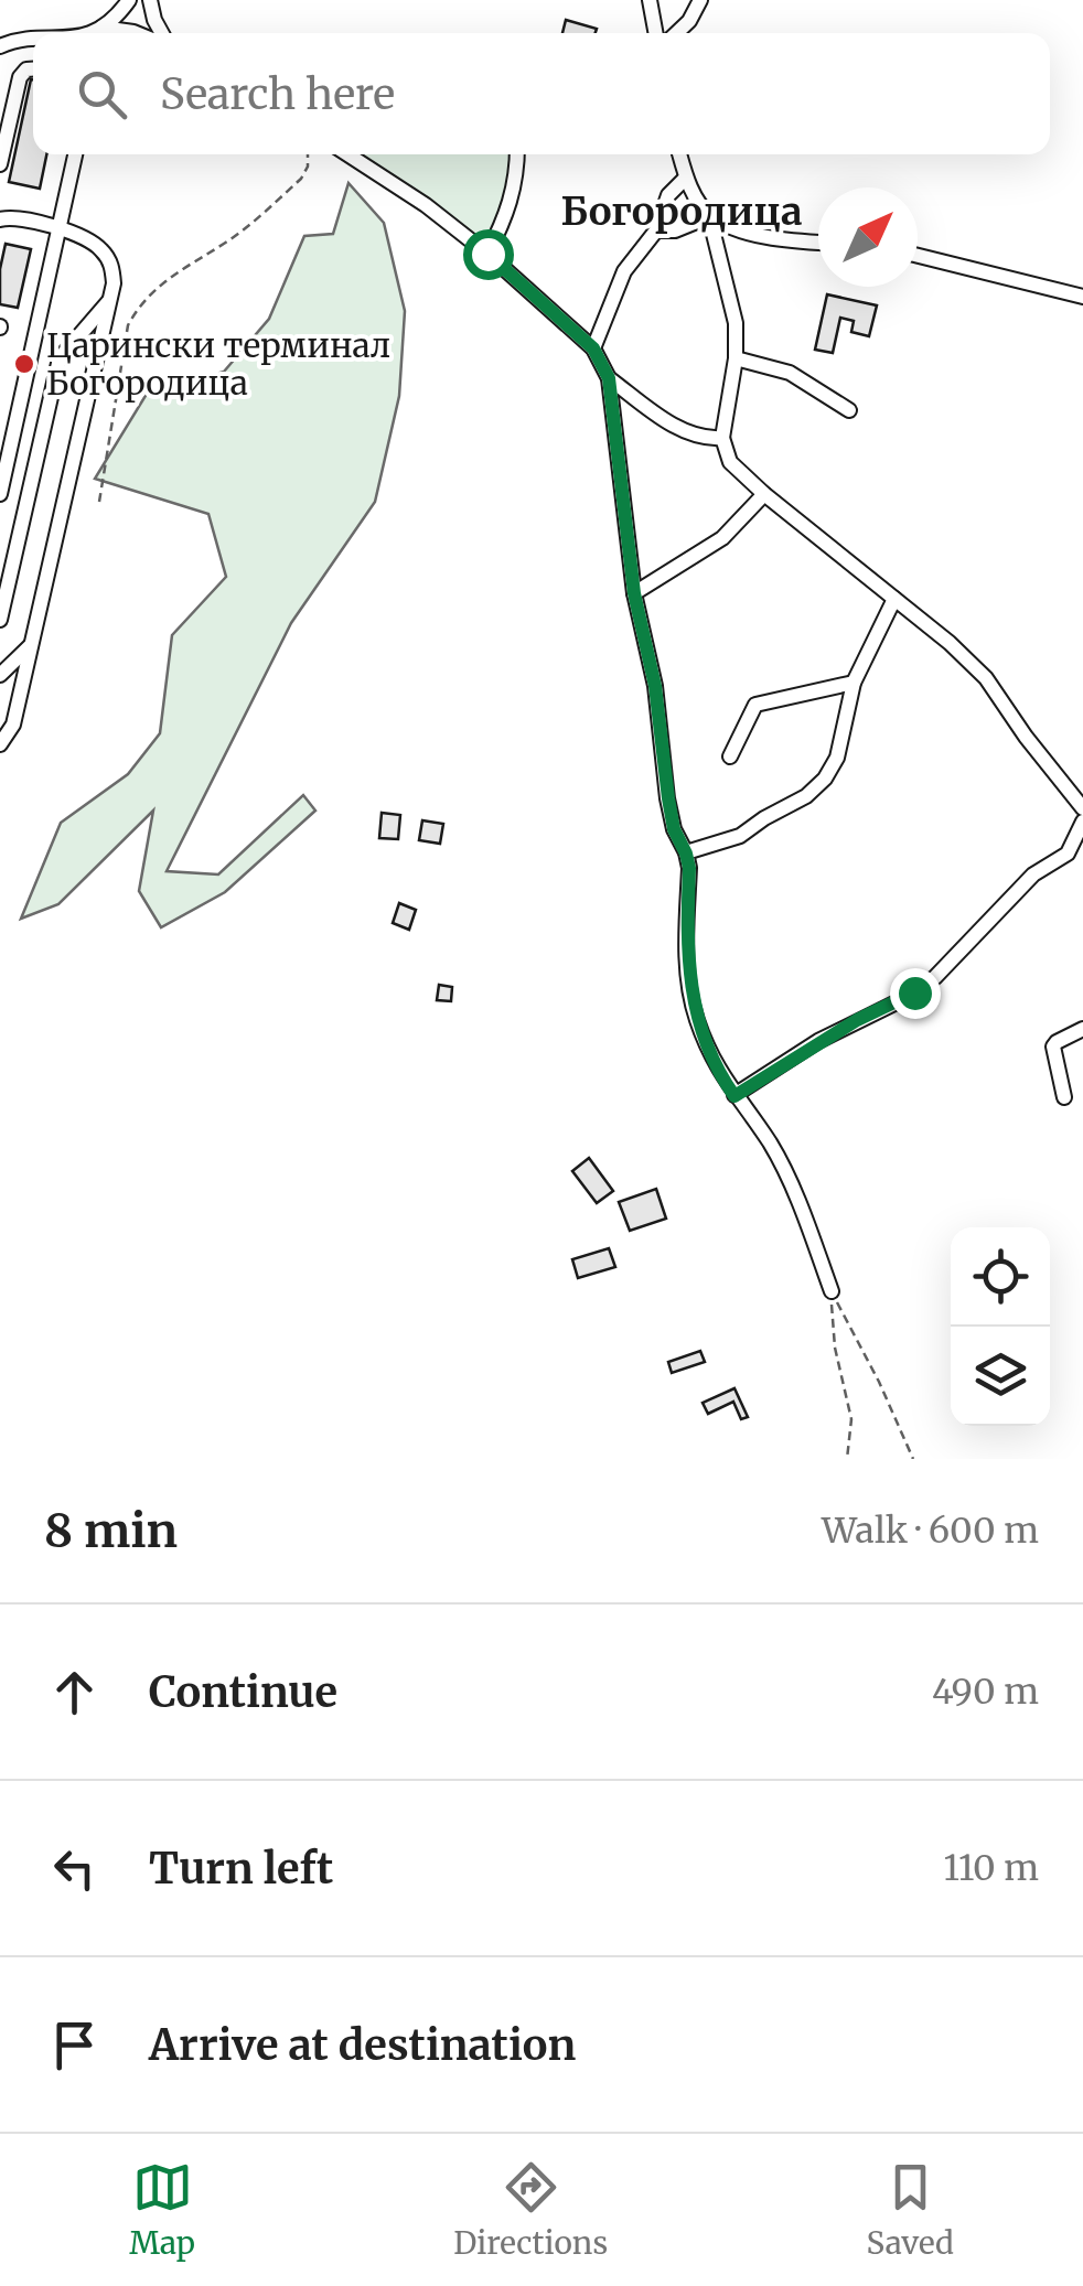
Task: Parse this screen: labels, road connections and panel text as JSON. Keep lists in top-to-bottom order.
{
  "districts": ["Богородица"],
  "places": ["Царински терминал Богородица"],
  "north": "top right",
  "page": {
    "search": "Search here",
    "heading": ["8 min", "Walk · 600 m"],
    "list": [
      ["Continue", "490 m"],
      ["Turn left", "110 m"],
      "Arrive at destination"
    ],
    "nav": ["Map", "Directions", "Saved"]
  }
}
